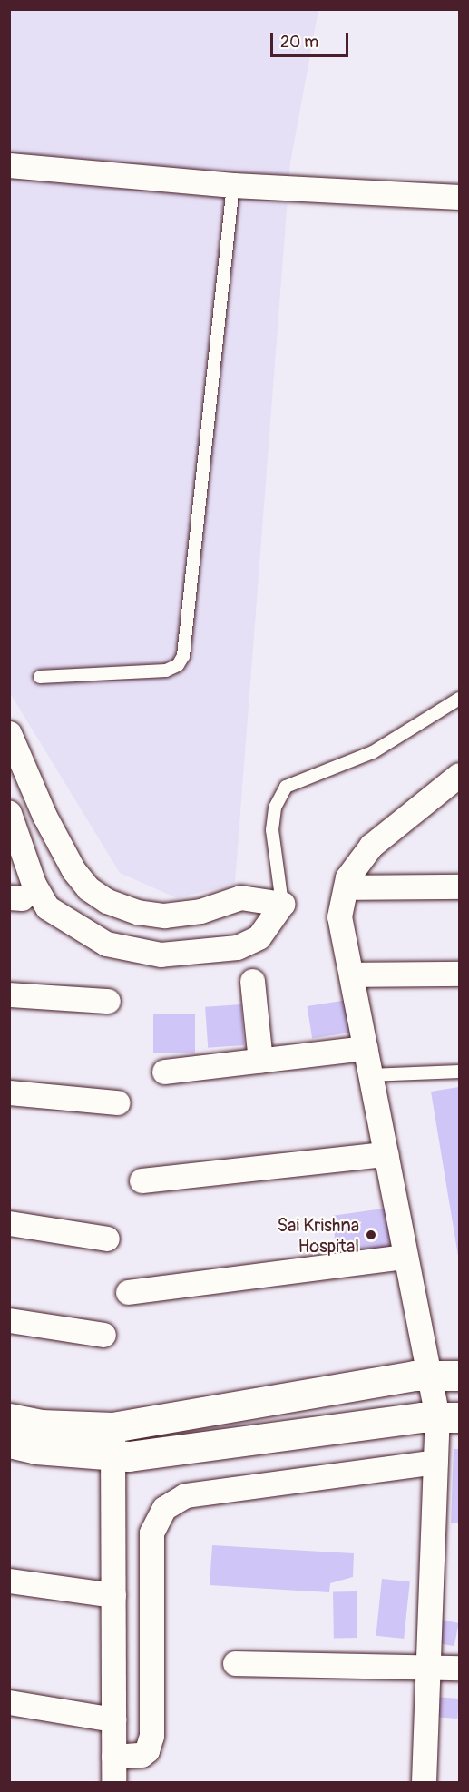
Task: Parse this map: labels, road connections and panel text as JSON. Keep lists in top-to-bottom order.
{
  "places": ["Sai Krishna Hospital"],
  "scale_bar": "20 m"
}
